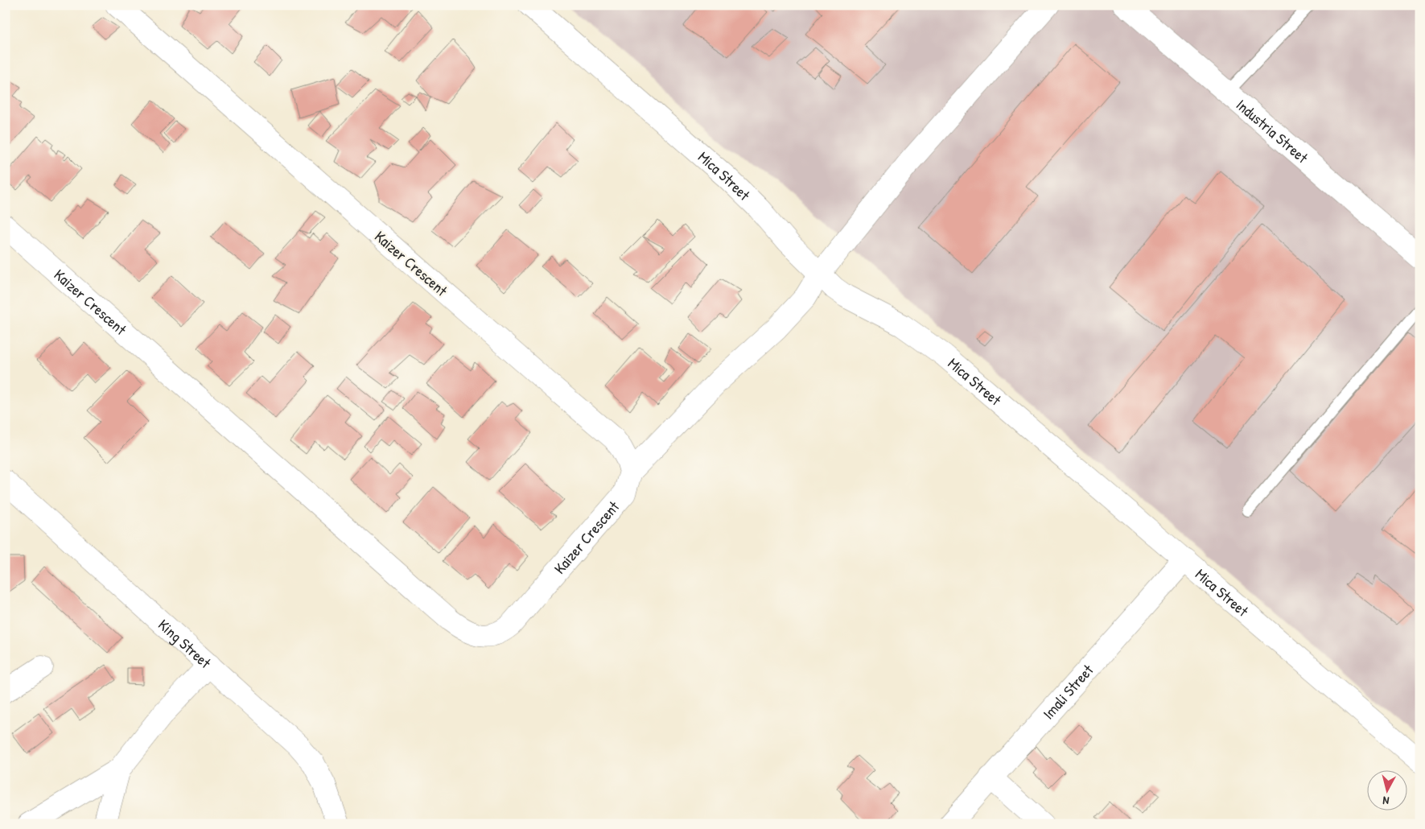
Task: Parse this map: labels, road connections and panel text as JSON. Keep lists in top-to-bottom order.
{
  "streets": {
    "street": [
      "Industria Street",
      "Mica Street",
      "Kaizer Crescent",
      "King Street",
      "Imali Street"
    ]
  },
  "crossings": [
    ["Mica Street", "Imali Street"]
  ],
  "north": "bottom"
}
